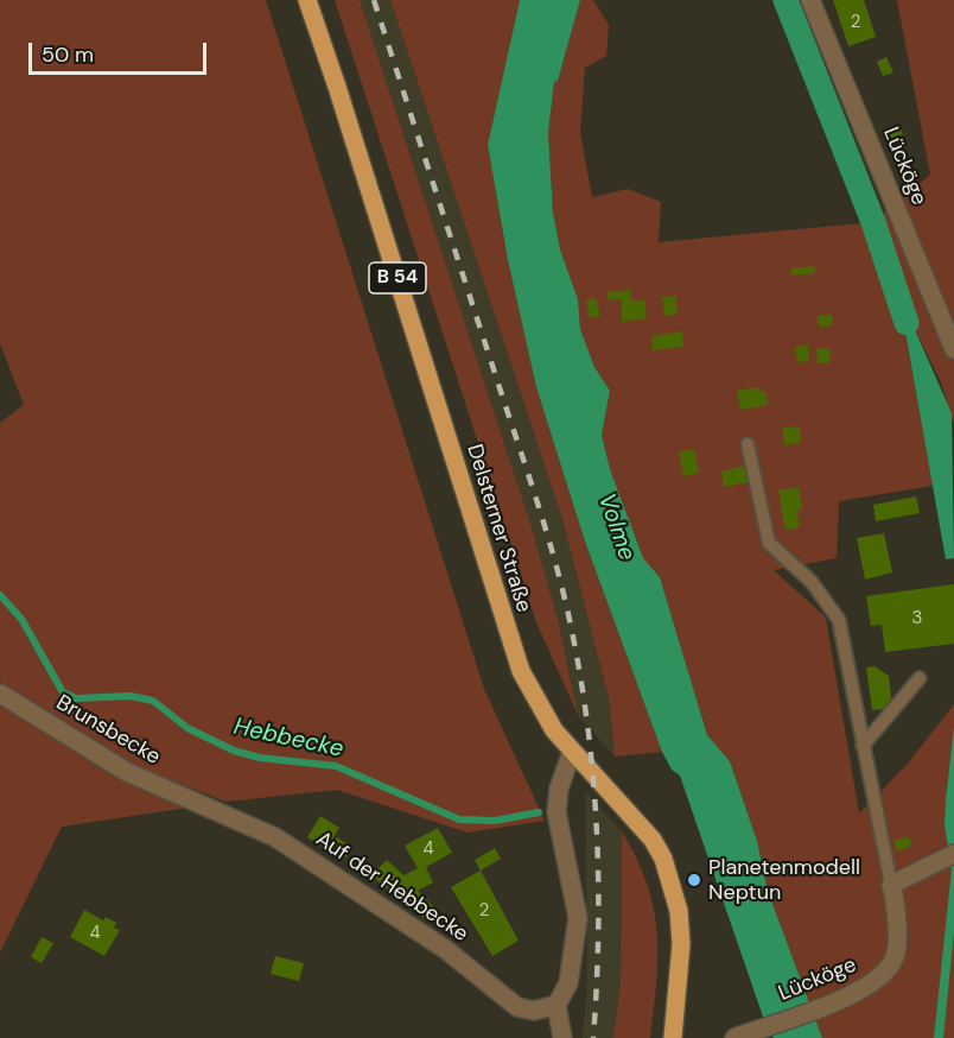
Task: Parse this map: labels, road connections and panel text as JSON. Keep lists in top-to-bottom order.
{
  "streets": {
    "main road": ["B 54", "Delsterner Straße"],
    "street": ["Lücköge", "Brunsbecke", "Auf der Hebbecke"]
  },
  "crossings": [
    ["Brunsbecke", "Auf der Hebbecke"]
  ],
  "water": ["Volme", "Hebbecke"],
  "places": ["Planetenmodell Neptun"],
  "house_numbers": [
    "2",
    "3",
    "4",
    "2",
    "4"
  ],
  "scale_bar": "50 m"
}
